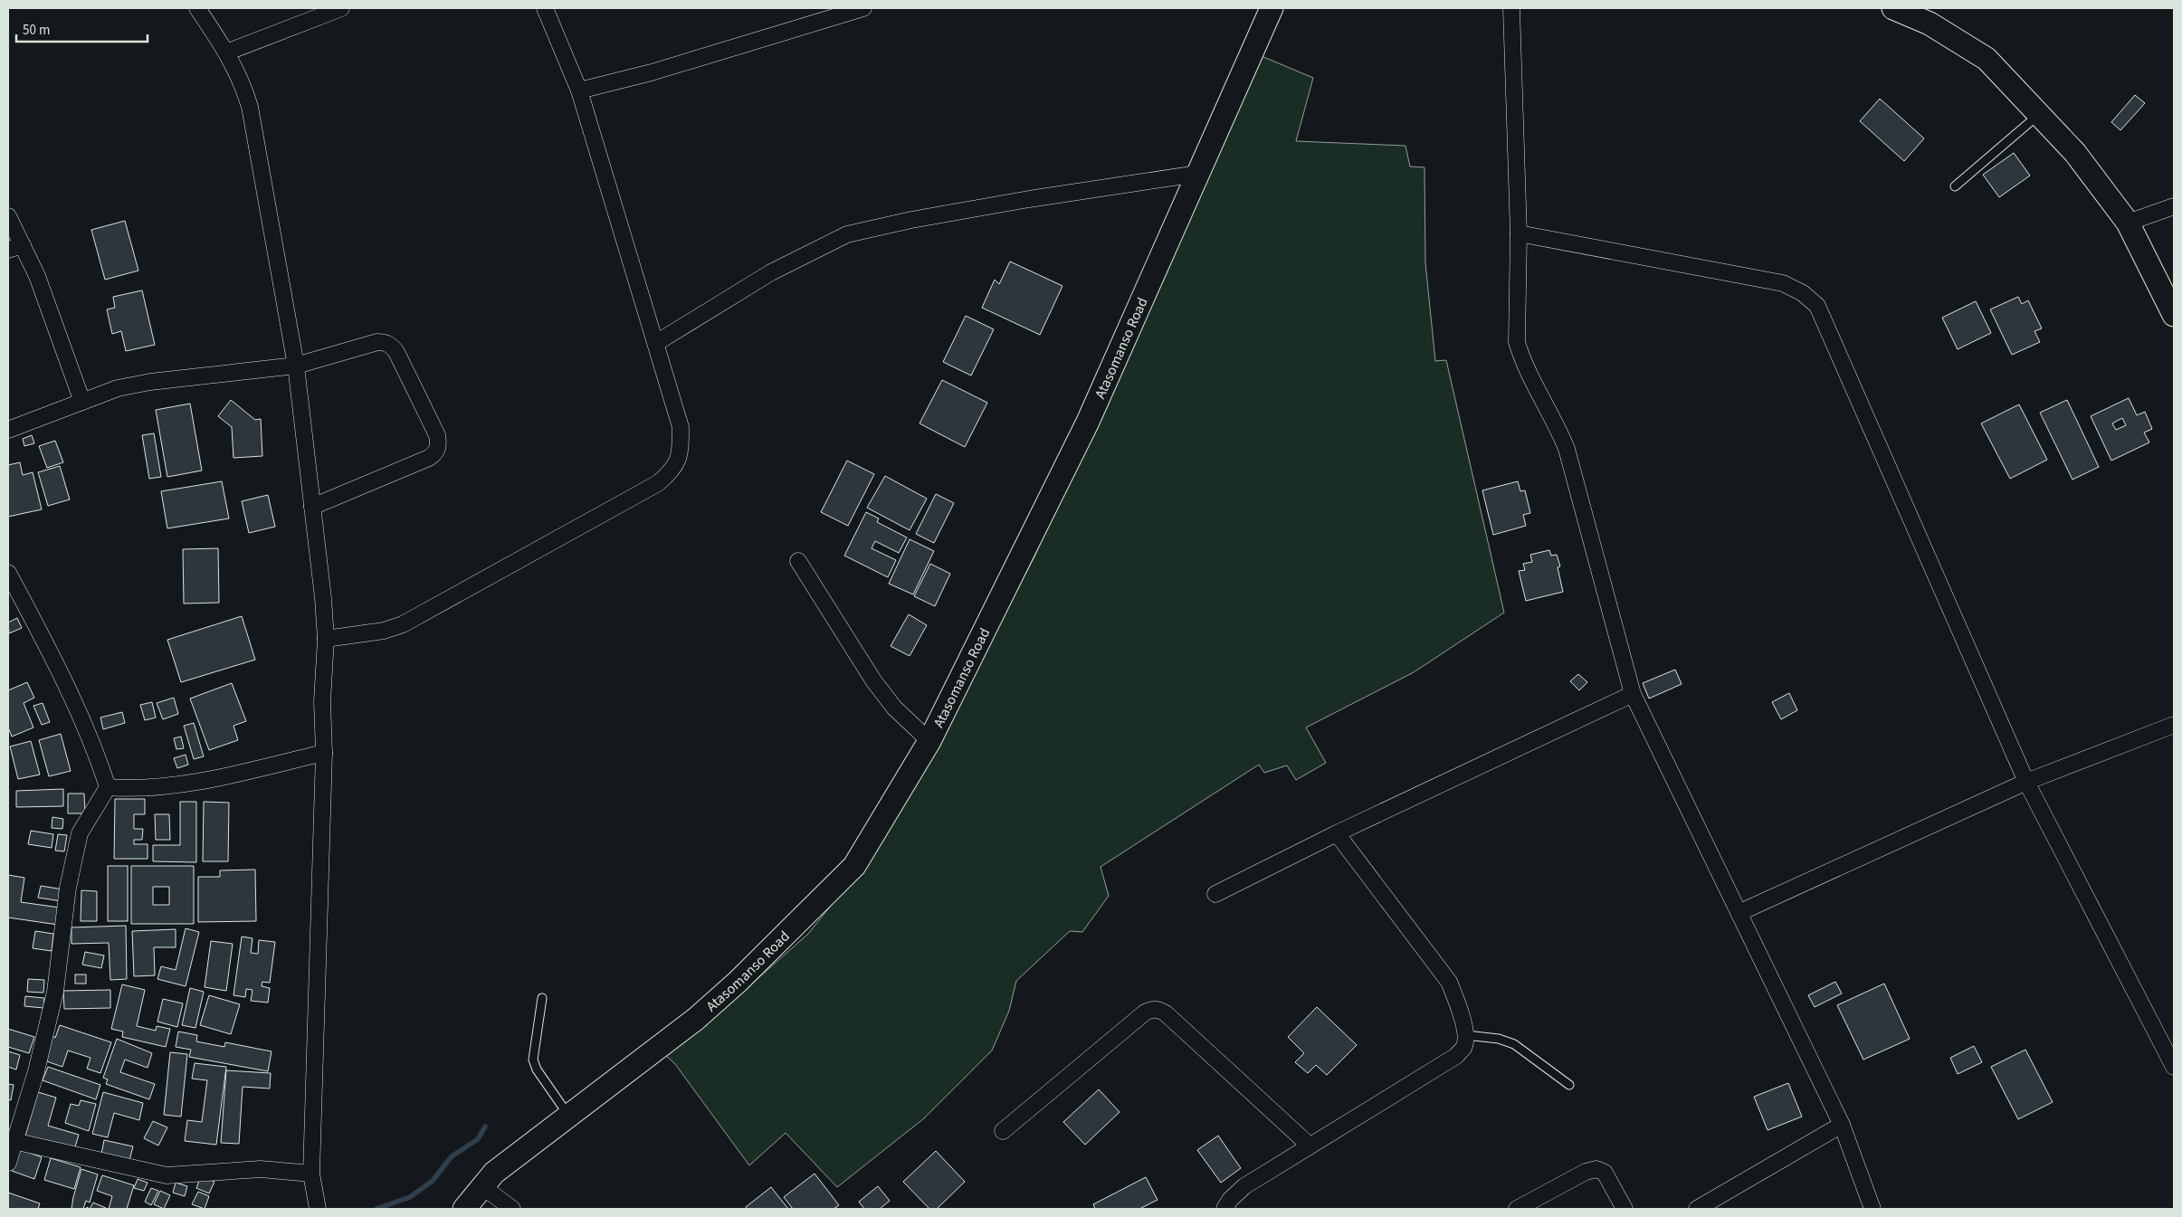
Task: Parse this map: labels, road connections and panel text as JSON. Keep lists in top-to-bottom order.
{
  "streets": {
    "street": ["Atasomanso Road"]
  },
  "scale_bar": "50 m"
}
